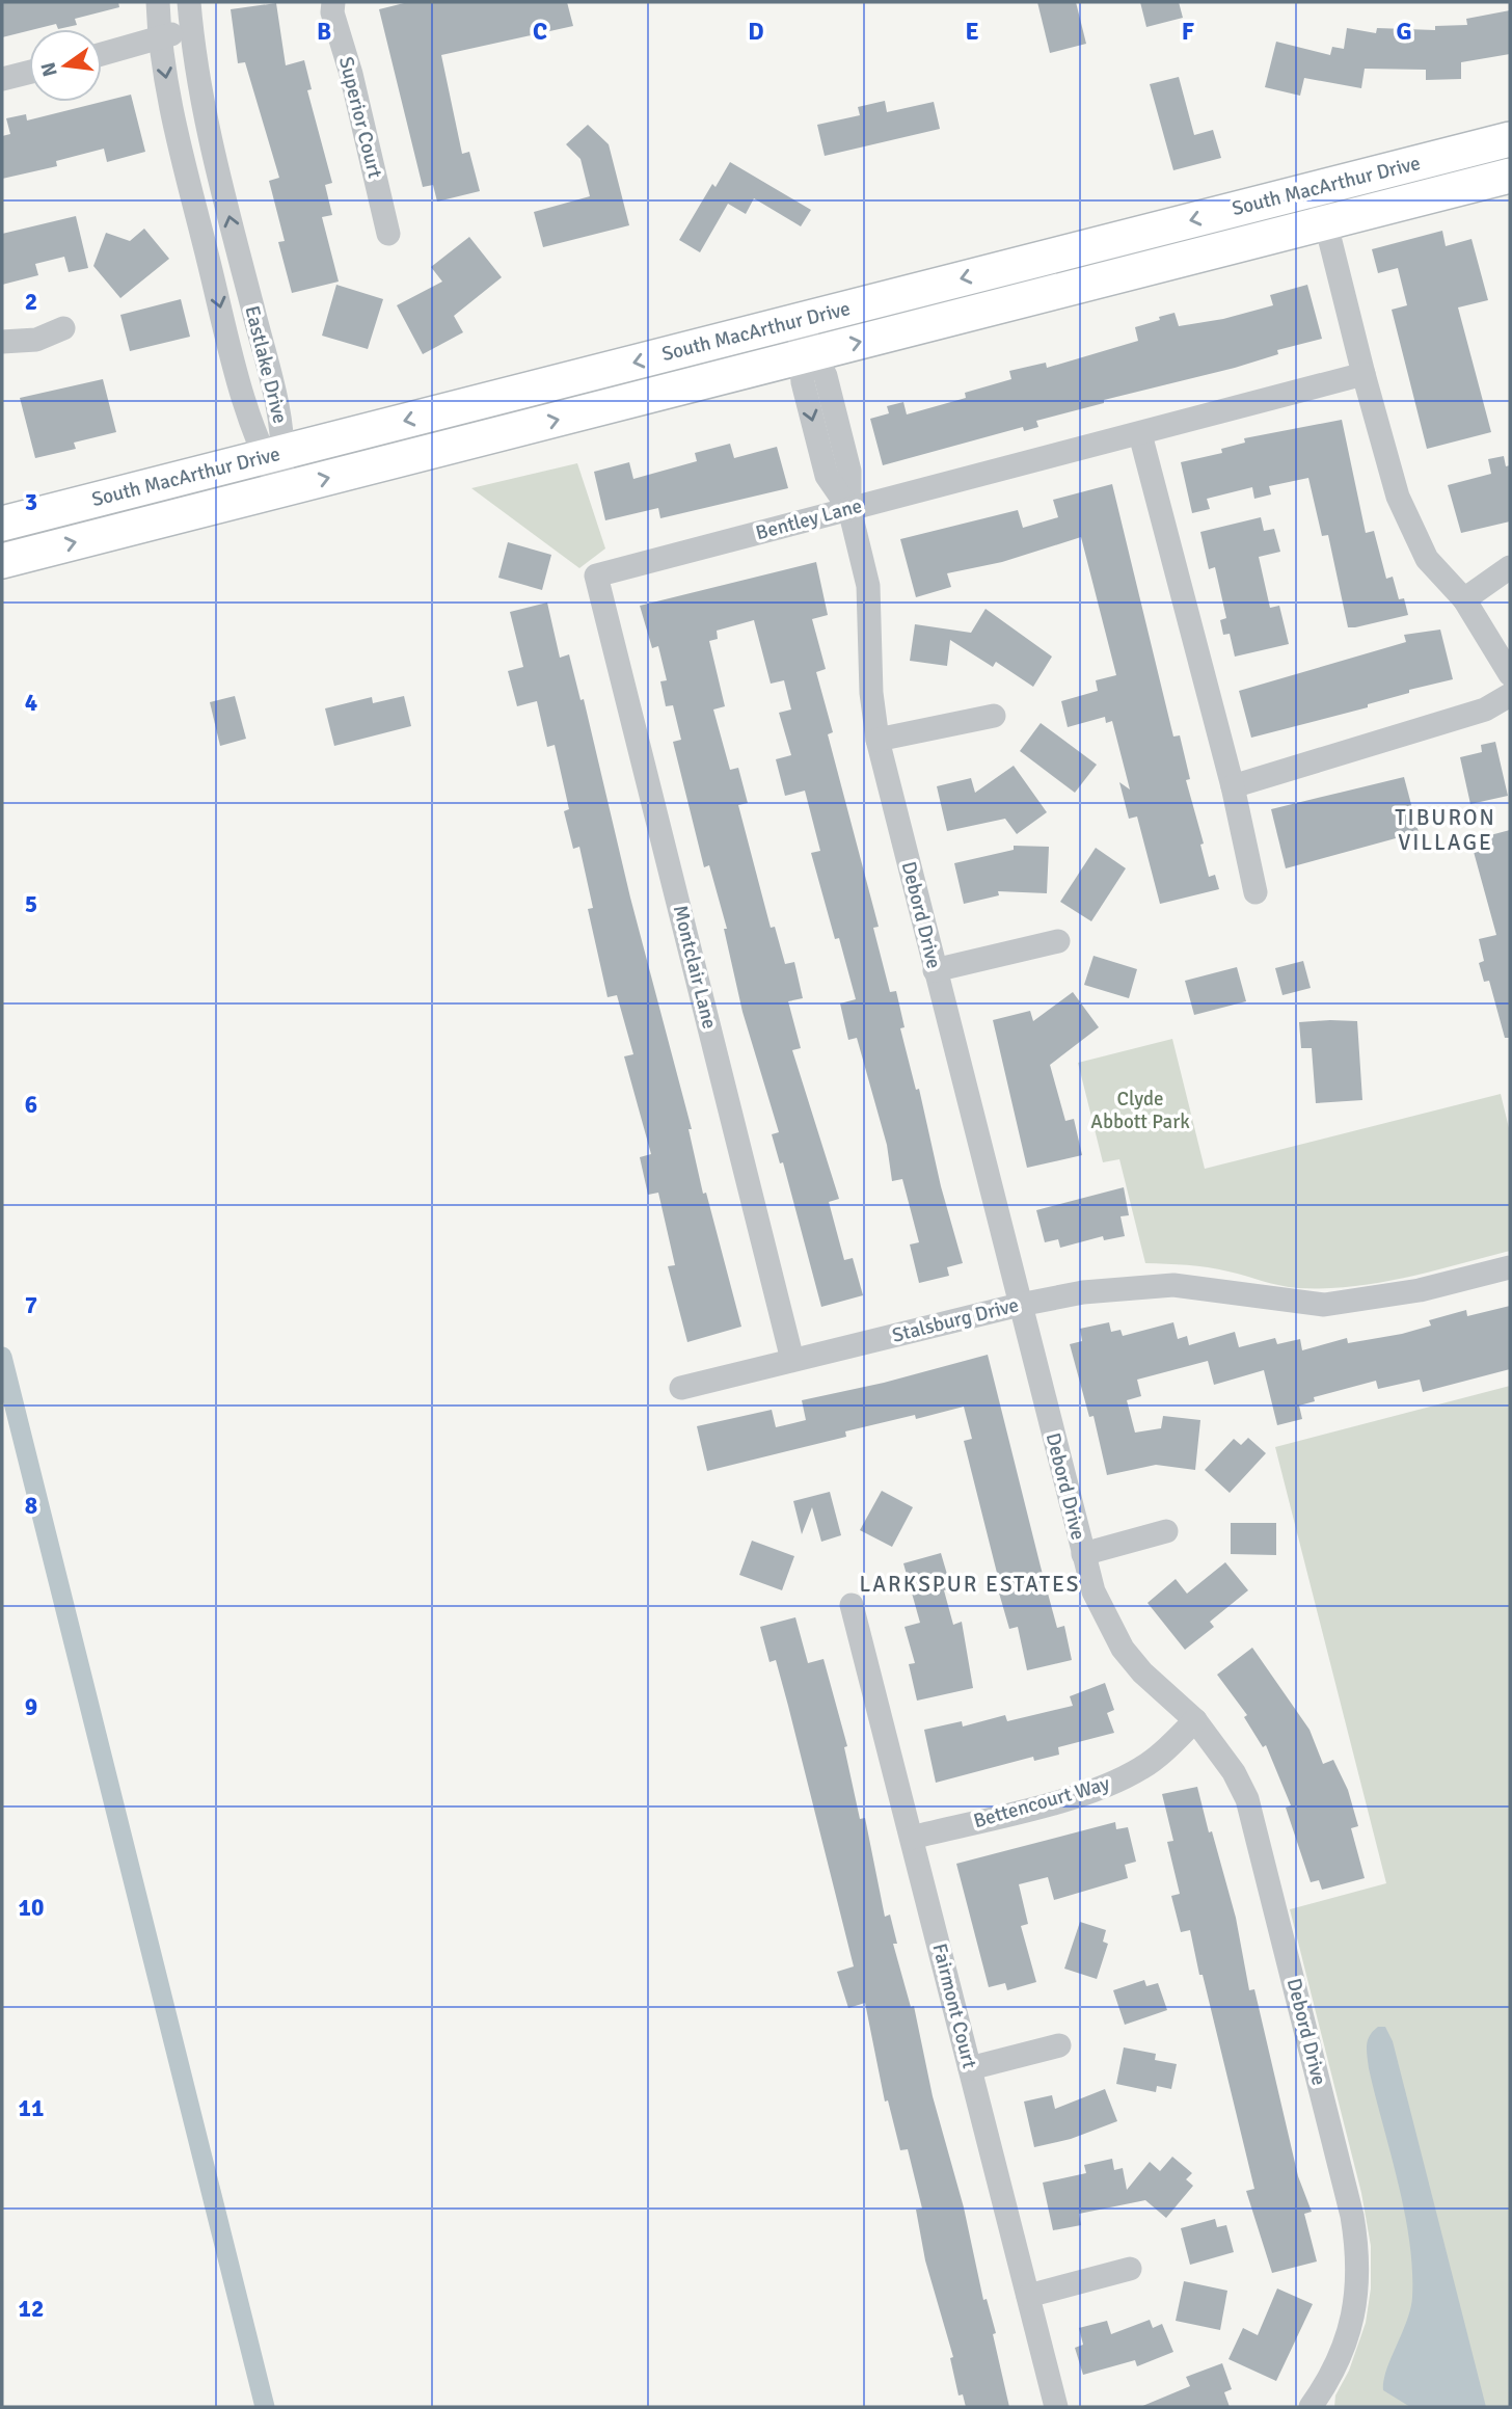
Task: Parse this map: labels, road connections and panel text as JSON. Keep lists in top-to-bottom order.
{
  "streets": {
    "main road": ["South MacArthur Drive"],
    "street": [
      "Superior Court",
      "Eastlake Drive",
      "Bentley Lane",
      "Debord Drive",
      "Montclair Lane",
      "Stalsburg Drive",
      "Bettencourt Way",
      "Fairmont Court"
    ]
  },
  "crossings": [
    ["South MacArthur Drive", "Eastlake Drive"],
    ["South MacArthur Drive", "Debord Drive"],
    ["Bentley Lane", "Debord Drive"],
    ["Bentley Lane", "Montclair Lane"],
    ["Debord Drive", "Stalsburg Drive"],
    ["Debord Drive", "Bettencourt Way"],
    ["Montclair Lane", "Stalsburg Drive"],
    ["Bettencourt Way", "Fairmont Court"]
  ],
  "districts": ["TIBURON VILLAGE", "LARKSPUR ESTATES"],
  "parks": ["Clyde Abbott Park"],
  "north": "left",
  "grid": {
    "columns": [
      "B",
      "C",
      "D",
      "E",
      "F",
      "G"
    ],
    "rows": [
      "2",
      "3",
      "4",
      "5",
      "6",
      "7",
      "8",
      "9",
      "10",
      "11",
      "12"
    ]
  }
}
